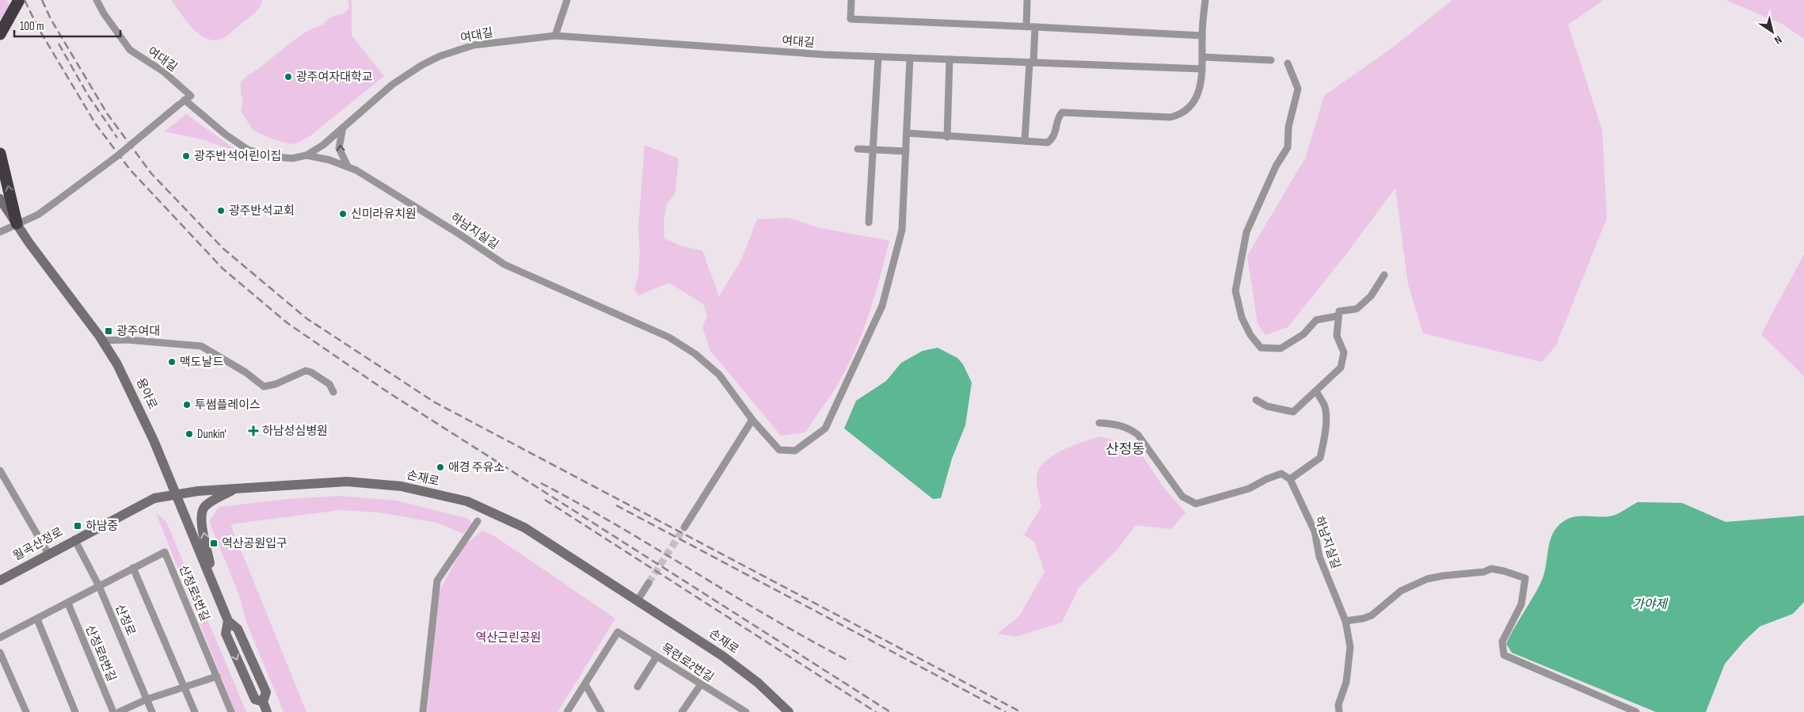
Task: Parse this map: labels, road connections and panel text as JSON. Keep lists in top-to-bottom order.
{
  "streets": {
    "main road": ["용아로", "손재로", "월곡산정로"],
    "street": [
      "여대길",
      "하남지실길",
      "산정로5번길",
      "산정로",
      "산정로6번길",
      "목련로2번길"
    ]
  },
  "crossings": [
    ["여대길", "하남지실길"],
    ["용아로", "손재로"],
    ["용아로", "월곡산정로"],
    ["손재로", "월곡산정로"],
    ["월곡산정로", "산정로"],
    ["산정로5번길", "산정로"]
  ],
  "districts": ["산정동"],
  "water": ["가야제"],
  "parks": ["역산근린공원"],
  "places": {
    "other": [
      "광주여자대학교",
      "광주반석어린이집",
      "광주반석교회",
      "신미라유치원",
      "맥도날드",
      "투썸플레이스",
      "Dunkin'",
      "애경 주유소"
    ],
    "transit": ["광주여대", "하남중", "역산공원입구"],
    "health": ["하남성심병원"]
  },
  "scale_bar": "100 m",
  "north": "bottom right"
}
